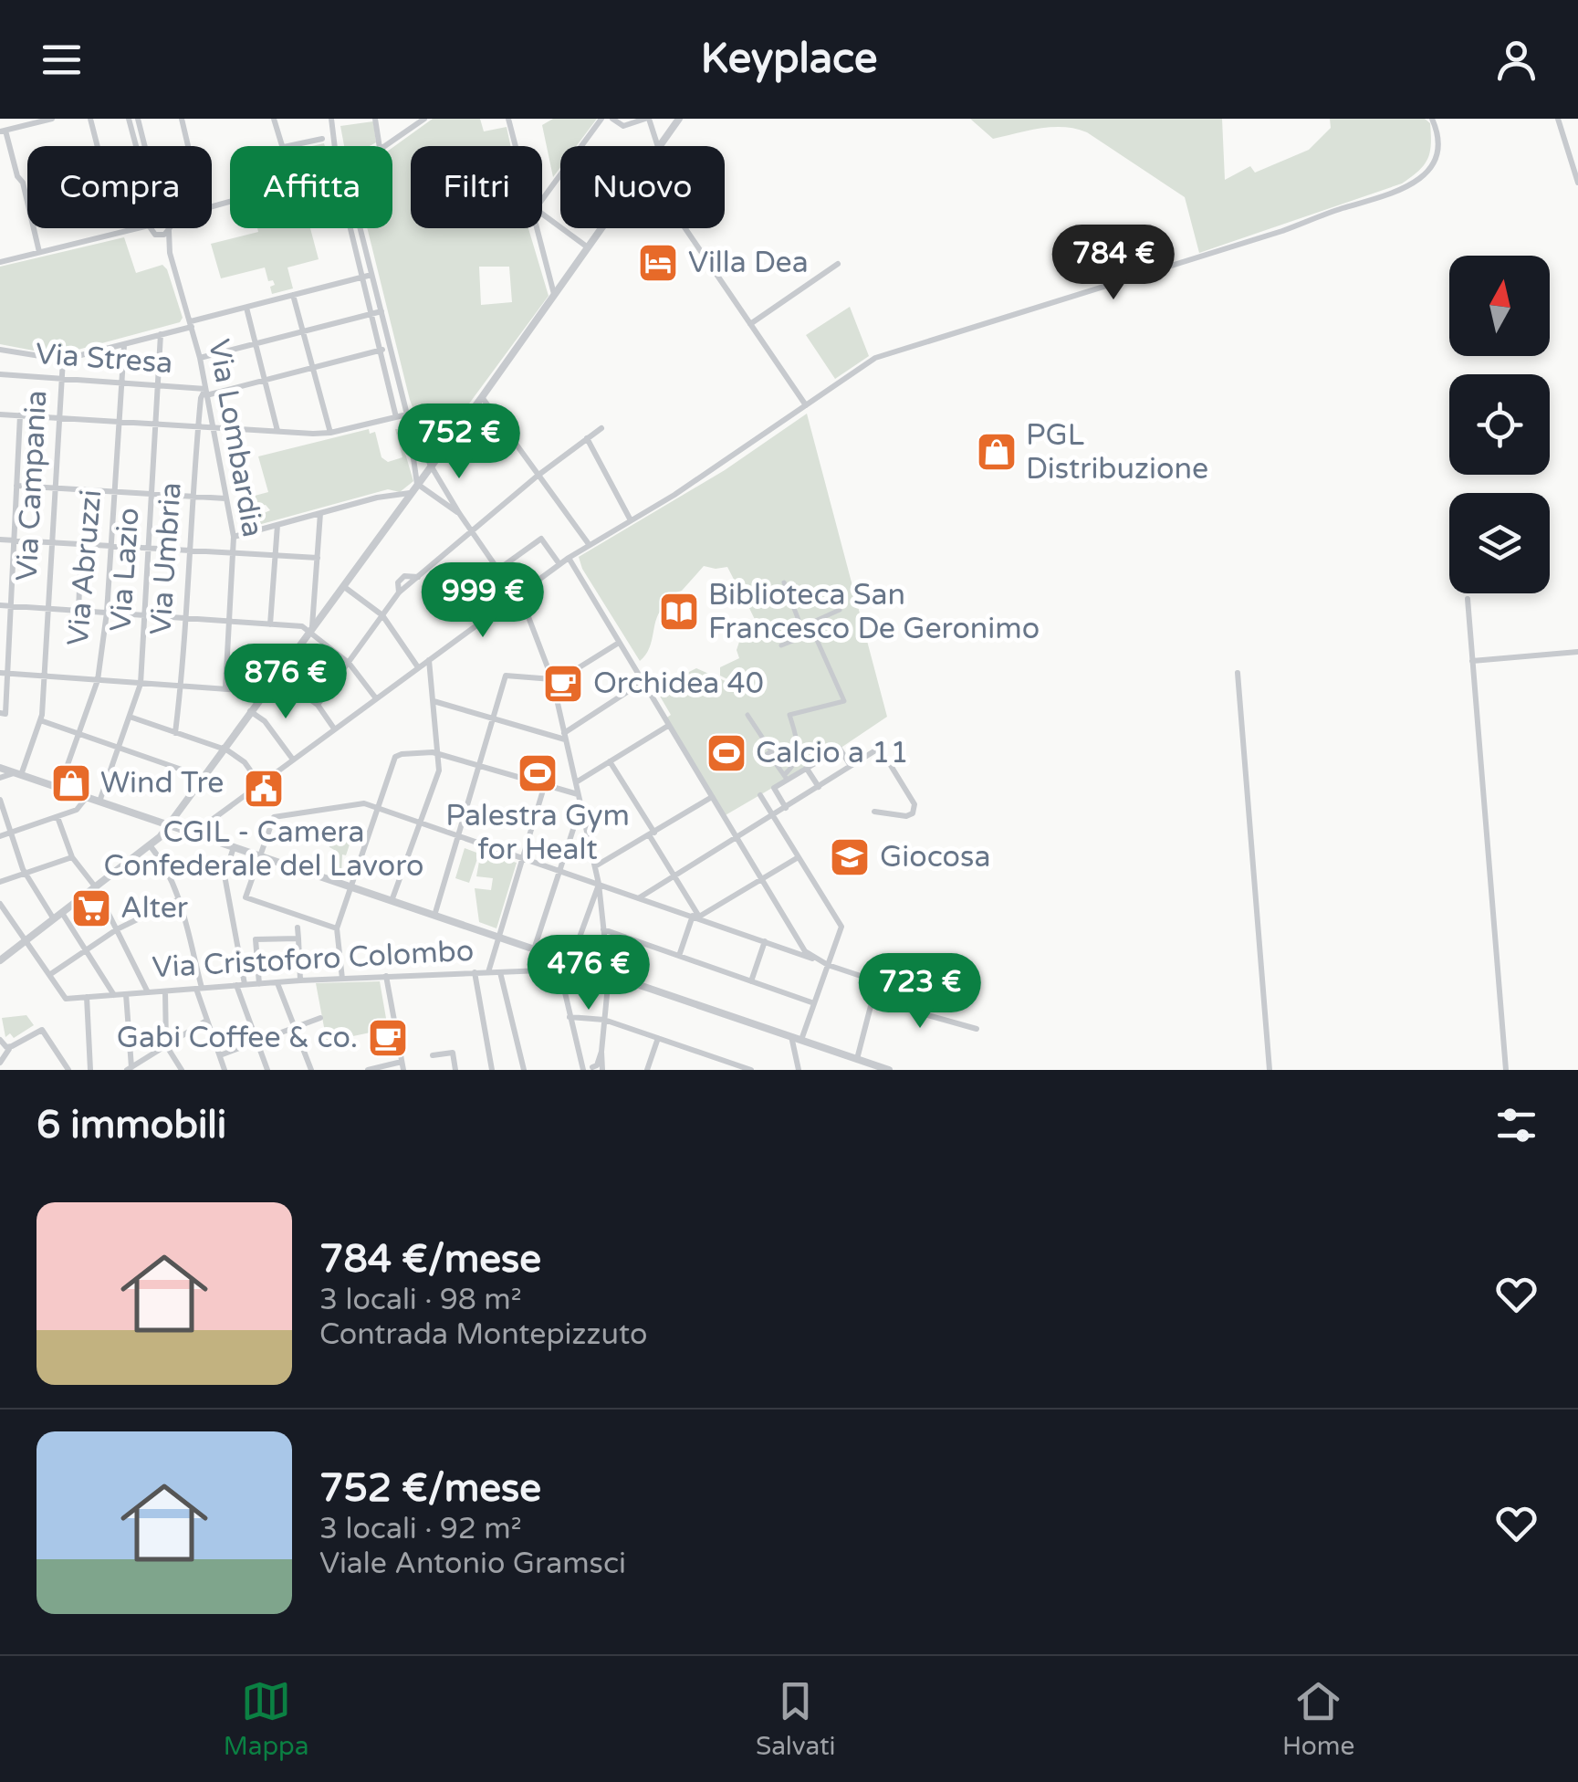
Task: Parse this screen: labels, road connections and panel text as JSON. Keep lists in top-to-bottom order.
{
  "streets": {
    "street": [
      "Via Stresa",
      "Via Lombardia",
      "Via Campania",
      "Via Umbria",
      "Via Abruzzi",
      "Via Lazio",
      "Via Cristoforo Colombo"
    ]
  },
  "crossings": [
    ["Via Stresa", "Via Lombardia"],
    ["Via Stresa", "Via Campania"],
    ["Via Stresa", "Via Umbria"],
    ["Via Stresa", "Via Abruzzi"],
    ["Via Stresa", "Via Lazio"],
    ["Via Lombardia", "Via Umbria"]
  ],
  "places": {
    "hotel": ["Villa Dea"],
    "shop": ["PGL Distribuzione", "Wind Tre"],
    "library": ["Biblioteca San Francesco De Geronimo"],
    "cafe": ["Orchidea 40", "Gabi Coffee & co."],
    "sports": ["Calcio a 11", "Palestra Gym for Healt"],
    "public building": ["CGIL - Camera Confederale del Lavoro"],
    "school or university": ["Giocosa"],
    "supermarket": ["Alter"]
  },
  "north": "top",
  "page": {
    "header": "Keyplace",
    "chip": [
      "Compra",
      "Affitta",
      "Filtri",
      "Nuovo"
    ],
    "price": [
      "784 €",
      "752 €",
      "999 €",
      "876 €",
      "476 €",
      "723 €"
    ],
    "heading": "6 immobili",
    "list": [
      {
        "name": "784 €/mese",
        "note": "3 locali · 98 m² · Contrada Montepizzuto"
      },
      {
        "name": "752 €/mese",
        "note": "3 locali · 92 m² · Viale Antonio Gramsci"
      }
    ],
    "tabs": ["Mappa", "Salvati", "Home"]
  }
}
